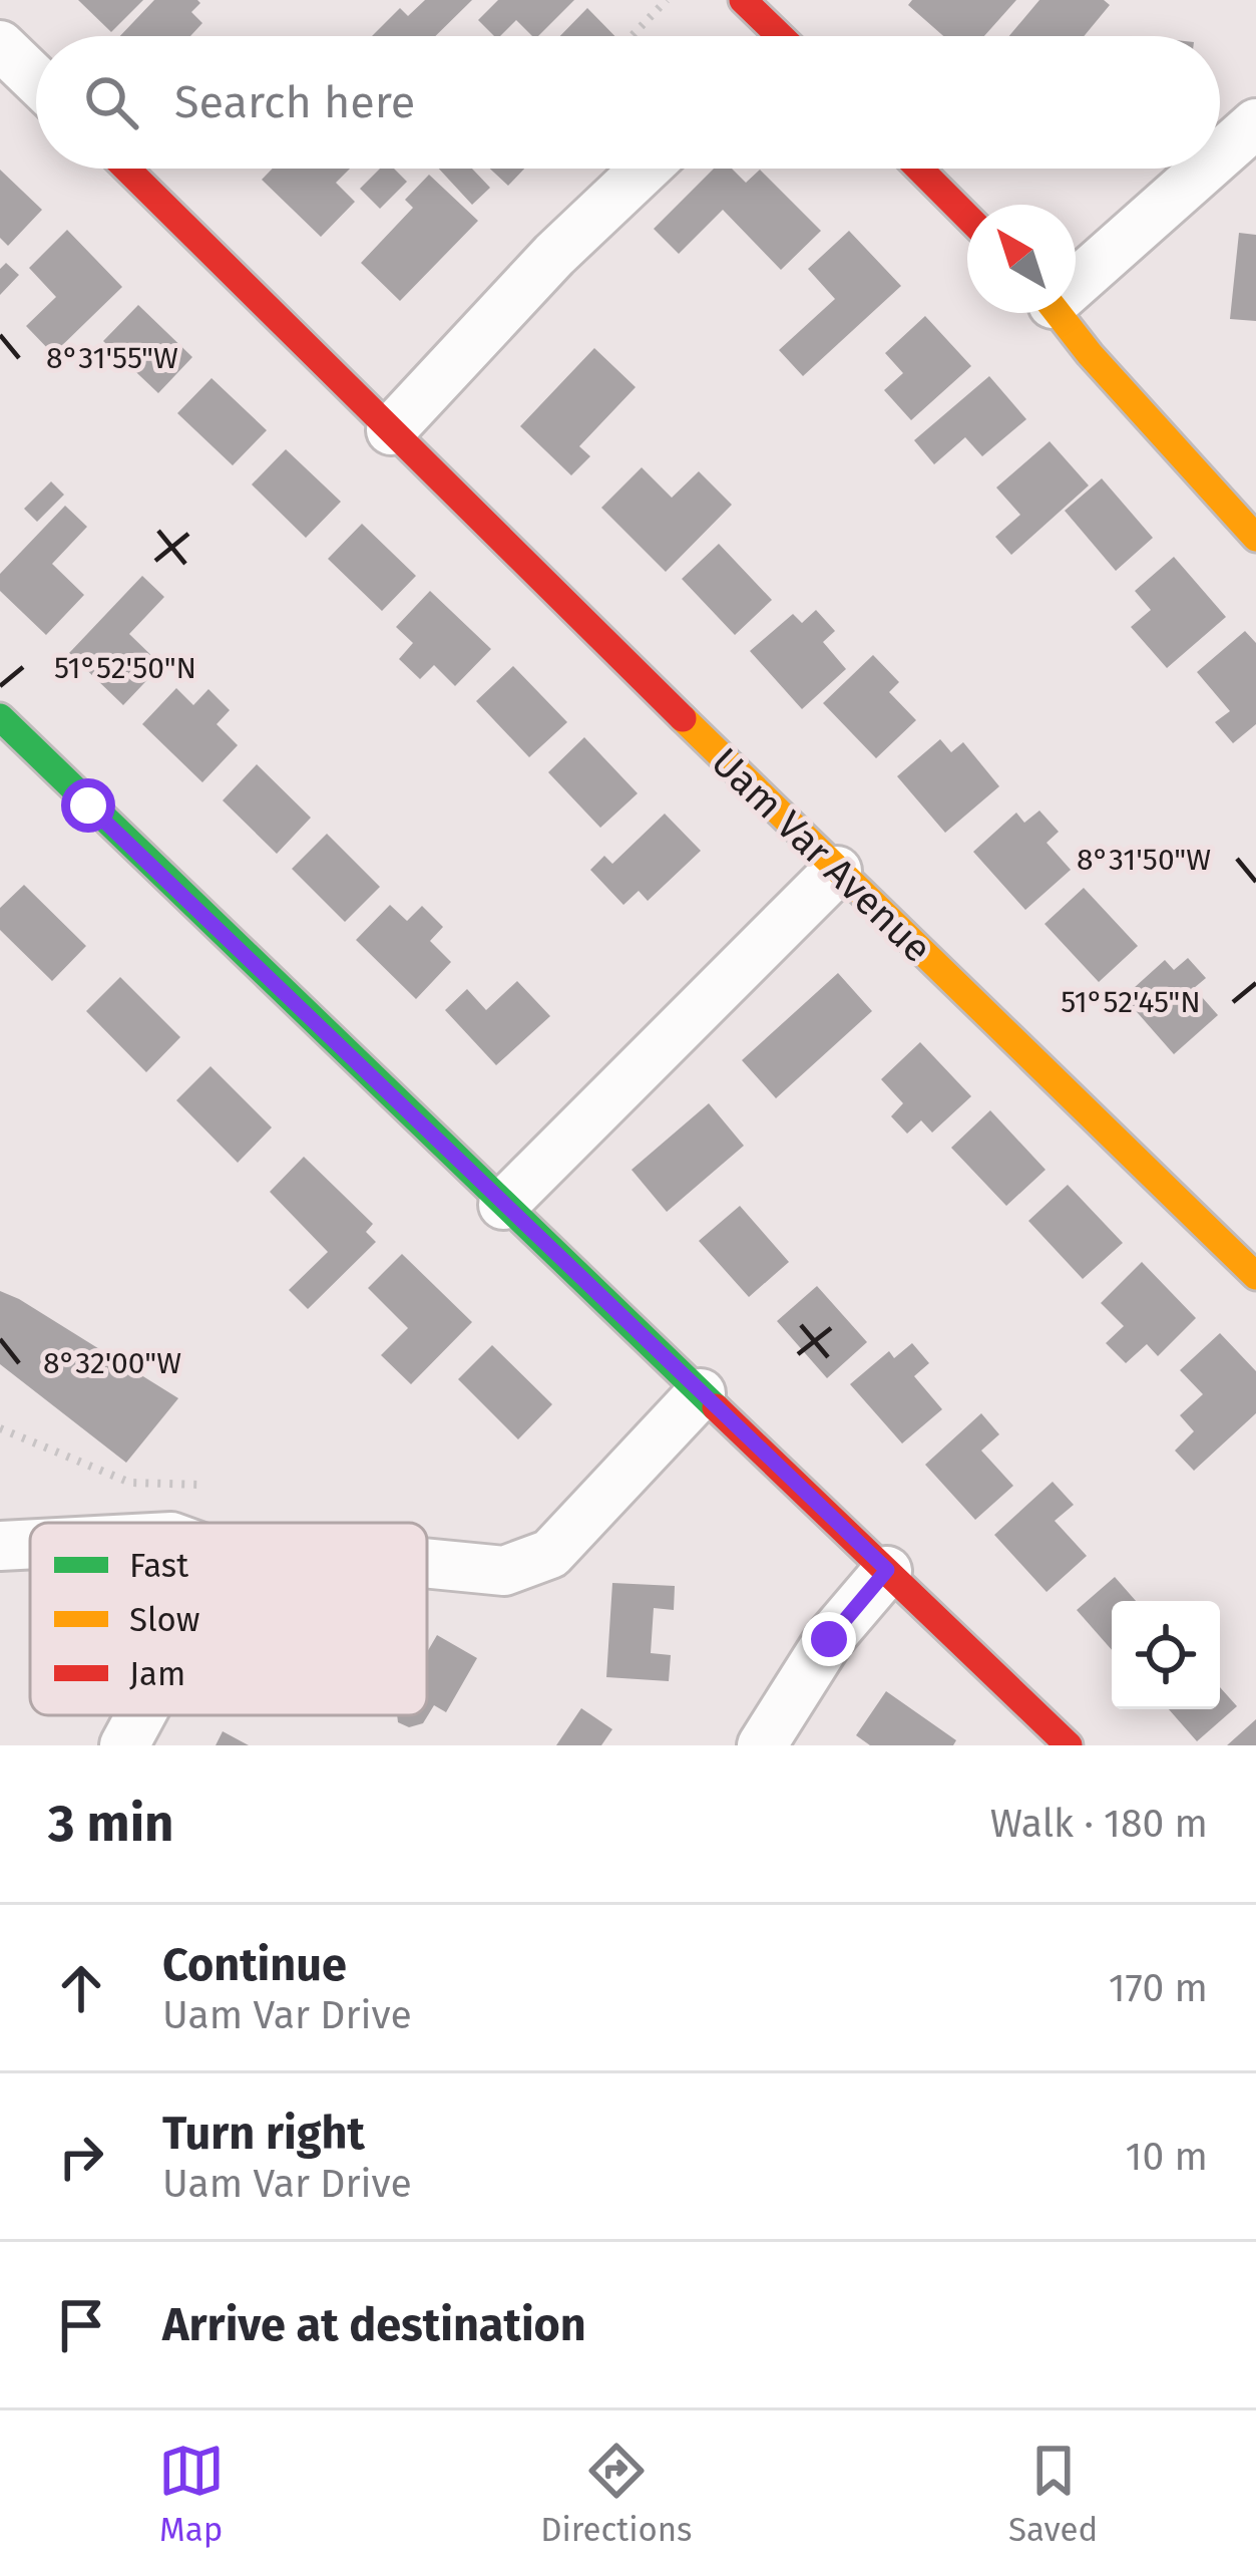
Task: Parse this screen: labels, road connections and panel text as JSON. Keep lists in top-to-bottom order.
{
  "streets": {
    "street": ["Uam Var Avenue"]
  },
  "legend": ["Fast", "Slow", "Jam"],
  "north": "top left",
  "page": {
    "search": "Search here",
    "heading": ["3 min", "Walk · 180 m"],
    "list": [
      ["Continue", "Uam Var Drive", "170 m"],
      ["Turn right", "Uam Var Drive", "10 m"],
      "Arrive at destination"
    ],
    "nav": ["Map", "Directions", "Saved"]
  },
  "coordinates": [
    "8°31'55\"W",
    "51°52'50\"N",
    "8°31'50\"W",
    "51°52'45\"N",
    "8°32'00\"W"
  ]
}
